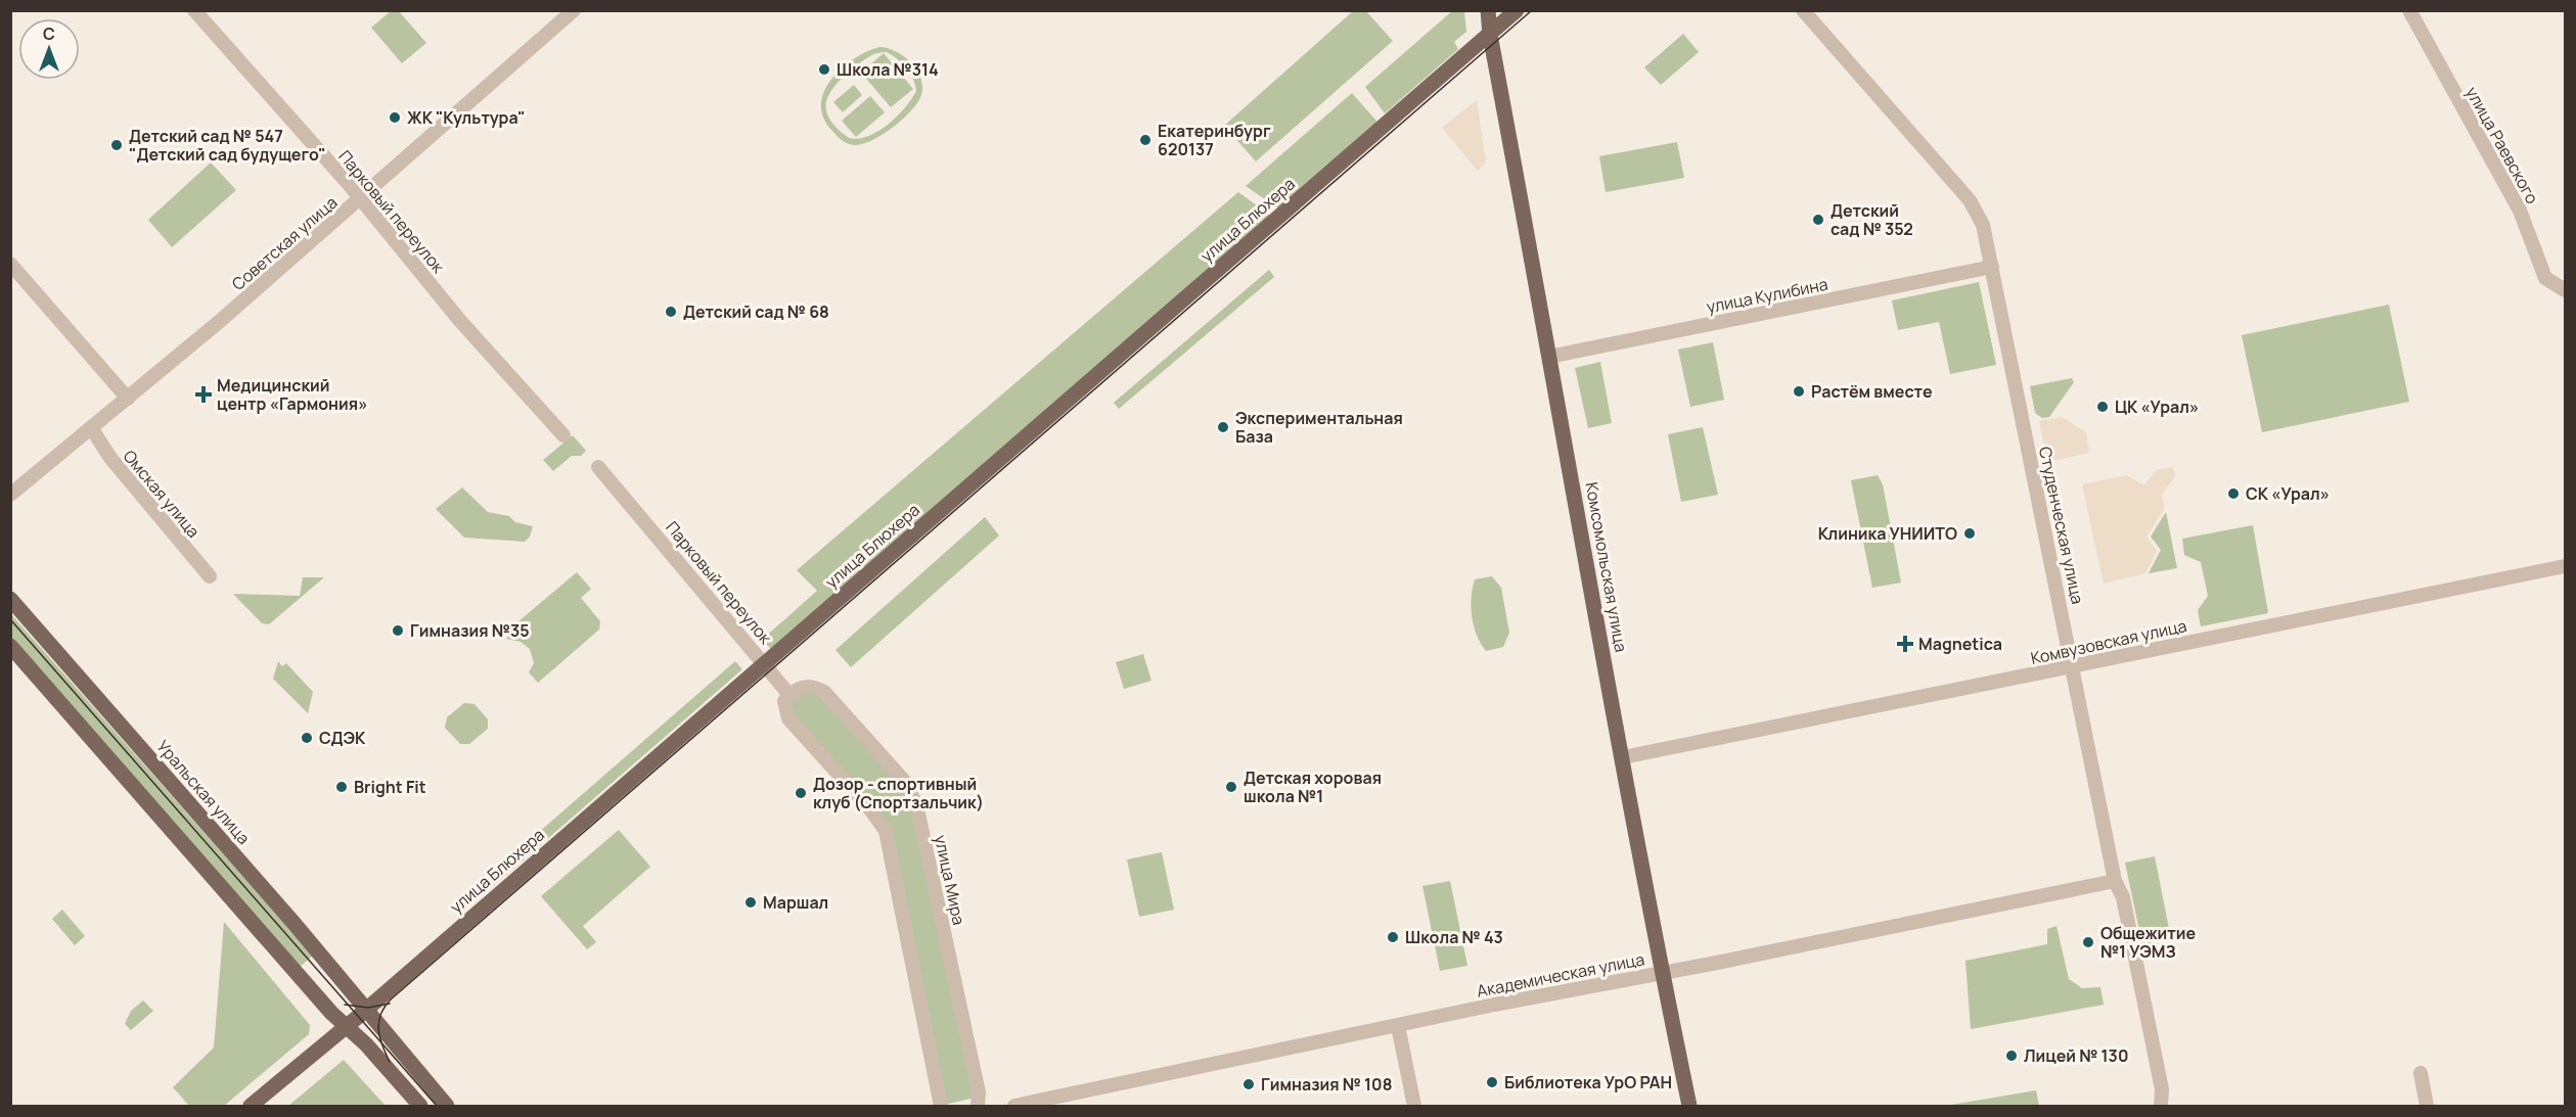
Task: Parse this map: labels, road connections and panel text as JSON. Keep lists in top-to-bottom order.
{
  "streets": {
    "main road": ["улица Блюхера", "Комсомольская улица", "Уральская улица"],
    "street": [
      "улица Раевского",
      "Парковый переулок",
      "Советская улица",
      "улица Кулибина",
      "Омская улица",
      "Студенческая улица",
      "Комвузовская улица",
      "улица Мира",
      "Академическая улица"
    ]
  },
  "crossings": [
    ["Парковый переулок", "улица Блюхера"],
    ["Парковый переулок", "Советская улица"],
    ["улица Блюхера", "Комсомольская улица"],
    ["улица Блюхера", "Уральская улица"],
    ["Советская улица", "Омская улица"],
    ["улица Кулибина", "Студенческая улица"],
    ["улица Кулибина", "Комсомольская улица"],
    ["Студенческая улица", "Комвузовская улица"],
    ["Студенческая улица", "Академическая улица"],
    ["Комсомольская улица", "Комвузовская улица"],
    ["Комсомольская улица", "Академическая улица"]
  ],
  "places": {
    "other": [
      "Школа №314",
      "ЖК \"Культура\"",
      "Екатеринбург 620137",
      "Детский сад № 547 \"Детский сад будущего\"",
      "Детский сад № 352",
      "Детский сад № 68",
      "Растём вместе",
      "ЦК «Урал»",
      "Экспериментальная База",
      "СК «Урал»",
      "Клиника УНИИТО",
      "Гимназия №35",
      "СДЭК",
      "Bright Fit",
      "Детская хоровая школа №1",
      "Дозор - спортивный клуб (Спортзальчик)",
      "Маршал",
      "Школа № 43",
      "Общежитие №1 УЭМЗ",
      "Лицей № 130",
      "Библиотека УрО РАН",
      "Гимназия № 108"
    ],
    "health": ["Медицинский центр «Гармония»", "Magnetica"]
  },
  "north": "top"
}
